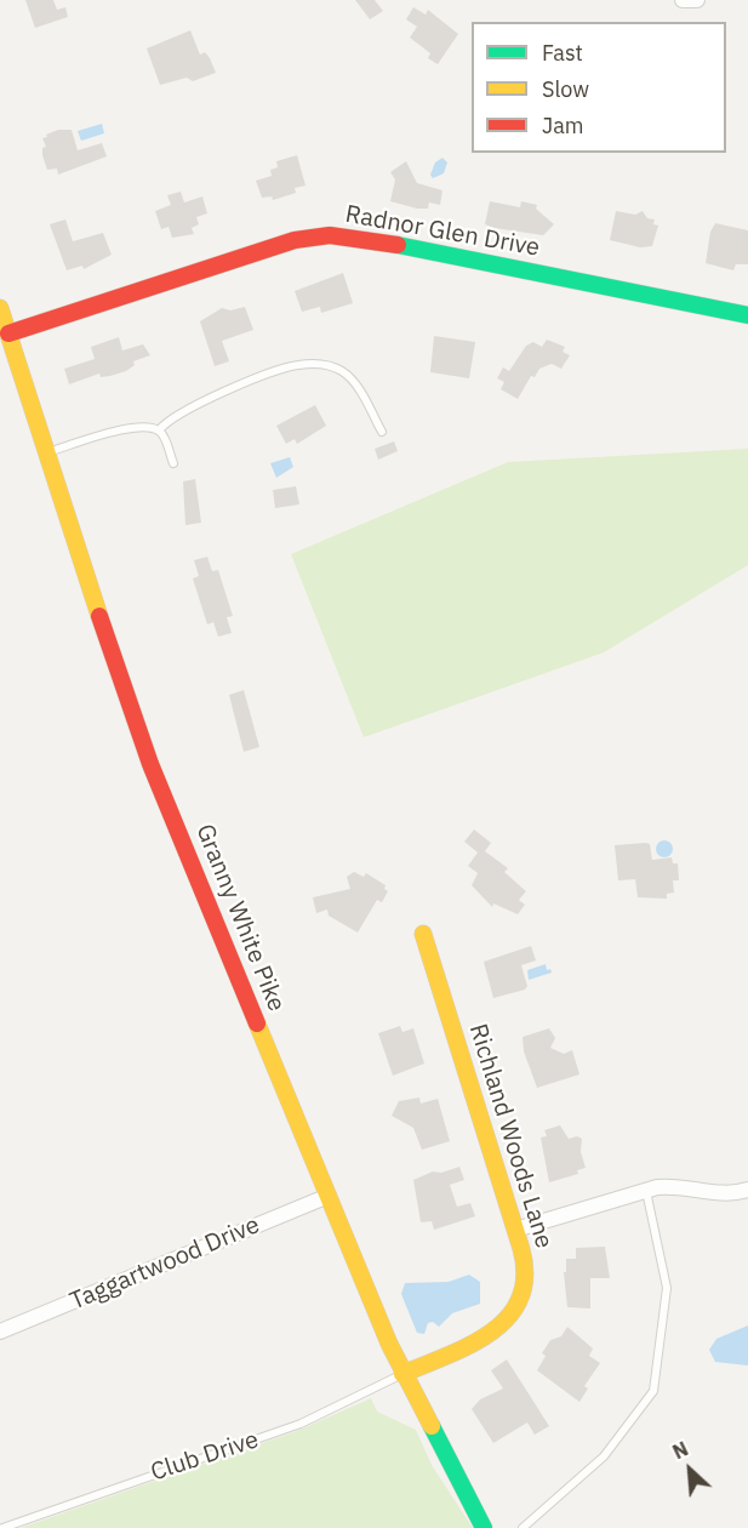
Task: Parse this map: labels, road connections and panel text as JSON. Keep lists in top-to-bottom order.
{
  "streets": {
    "main road": ["Radnor Glen Drive", "Granny White Pike", "Richland Woods Lane"],
    "street": ["Taggartwood Drive"],
    "lane": ["Club Drive"]
  },
  "crossings": [
    ["Radnor Glen Drive", "Granny White Pike"],
    ["Granny White Pike", "Richland Woods Lane"],
    ["Granny White Pike", "Taggartwood Drive"],
    ["Granny White Pike", "Club Drive"],
    ["Richland Woods Lane", "Club Drive"]
  ],
  "legend": ["Fast", "Slow", "Jam"],
  "north": "top left"
}
